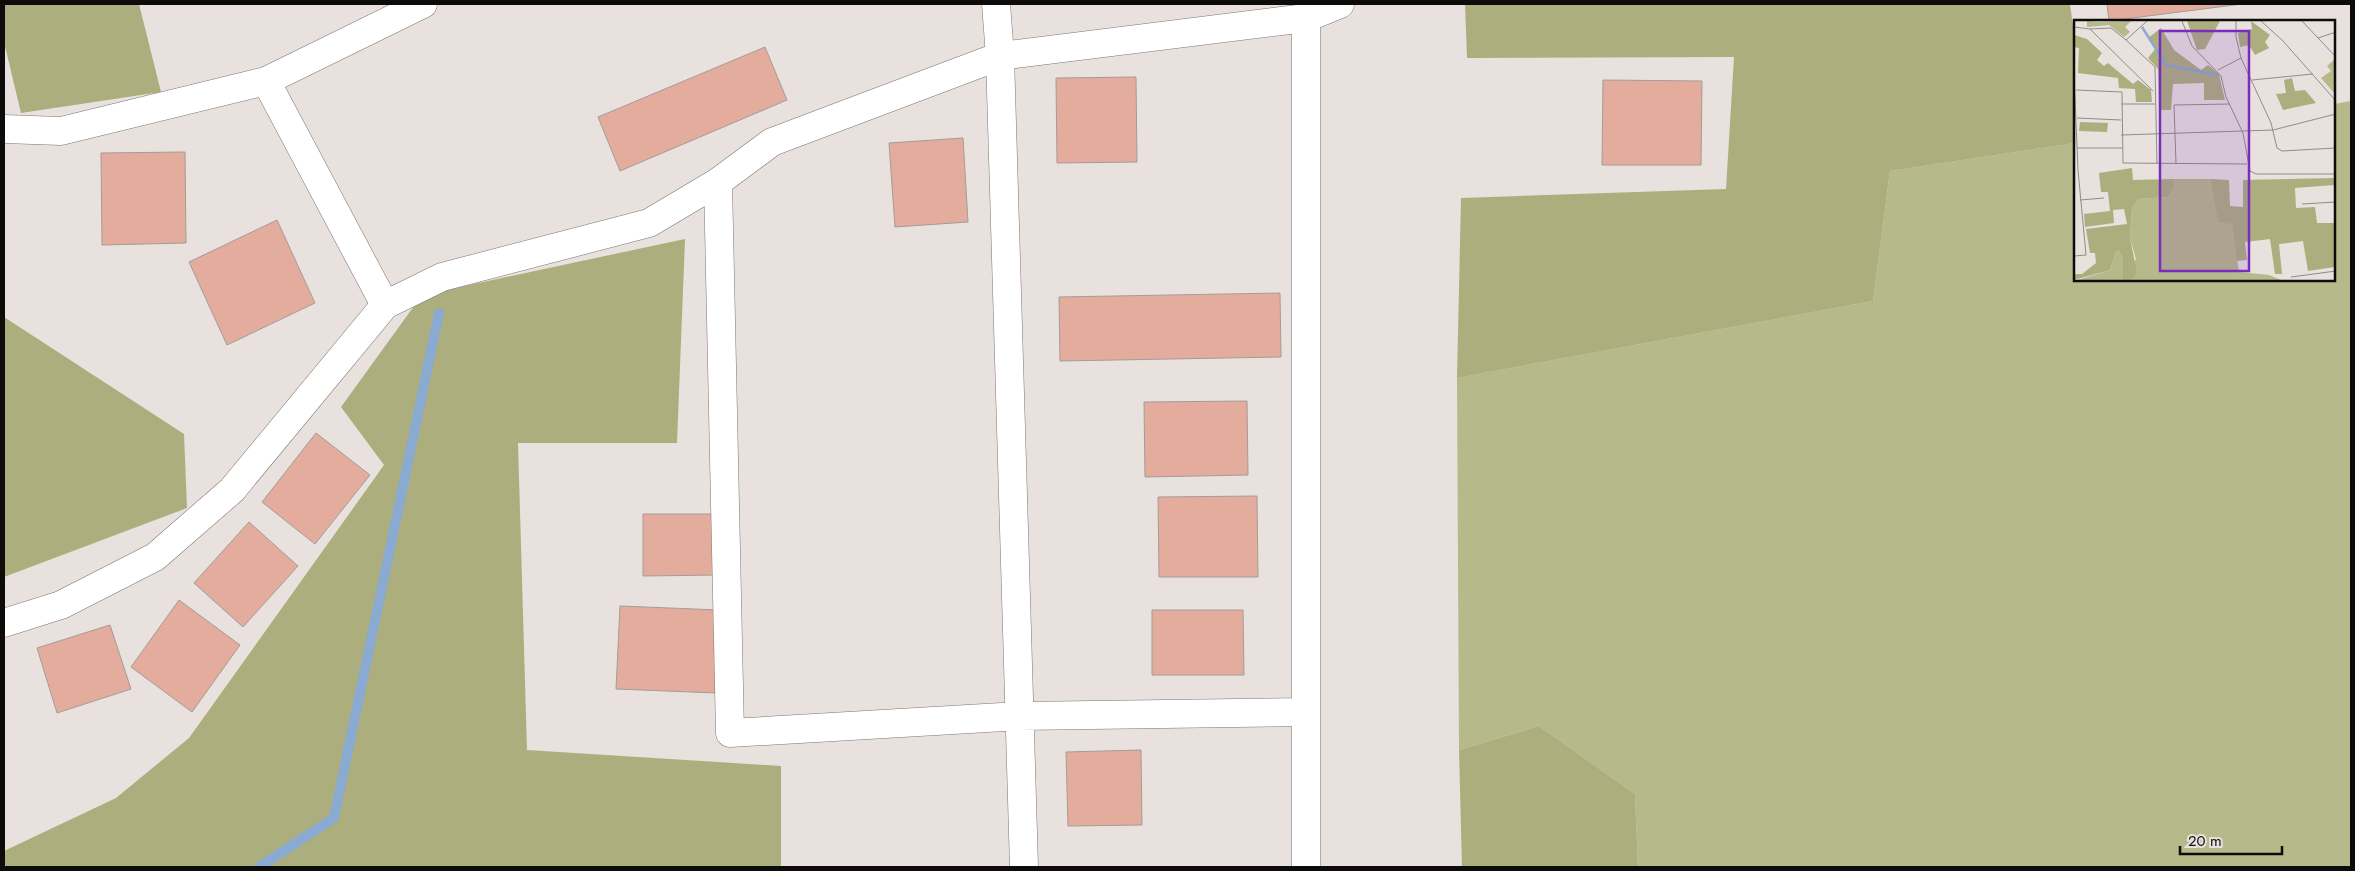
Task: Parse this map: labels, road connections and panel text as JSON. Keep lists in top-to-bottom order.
{
  "scale_bar": "20 m"
}
